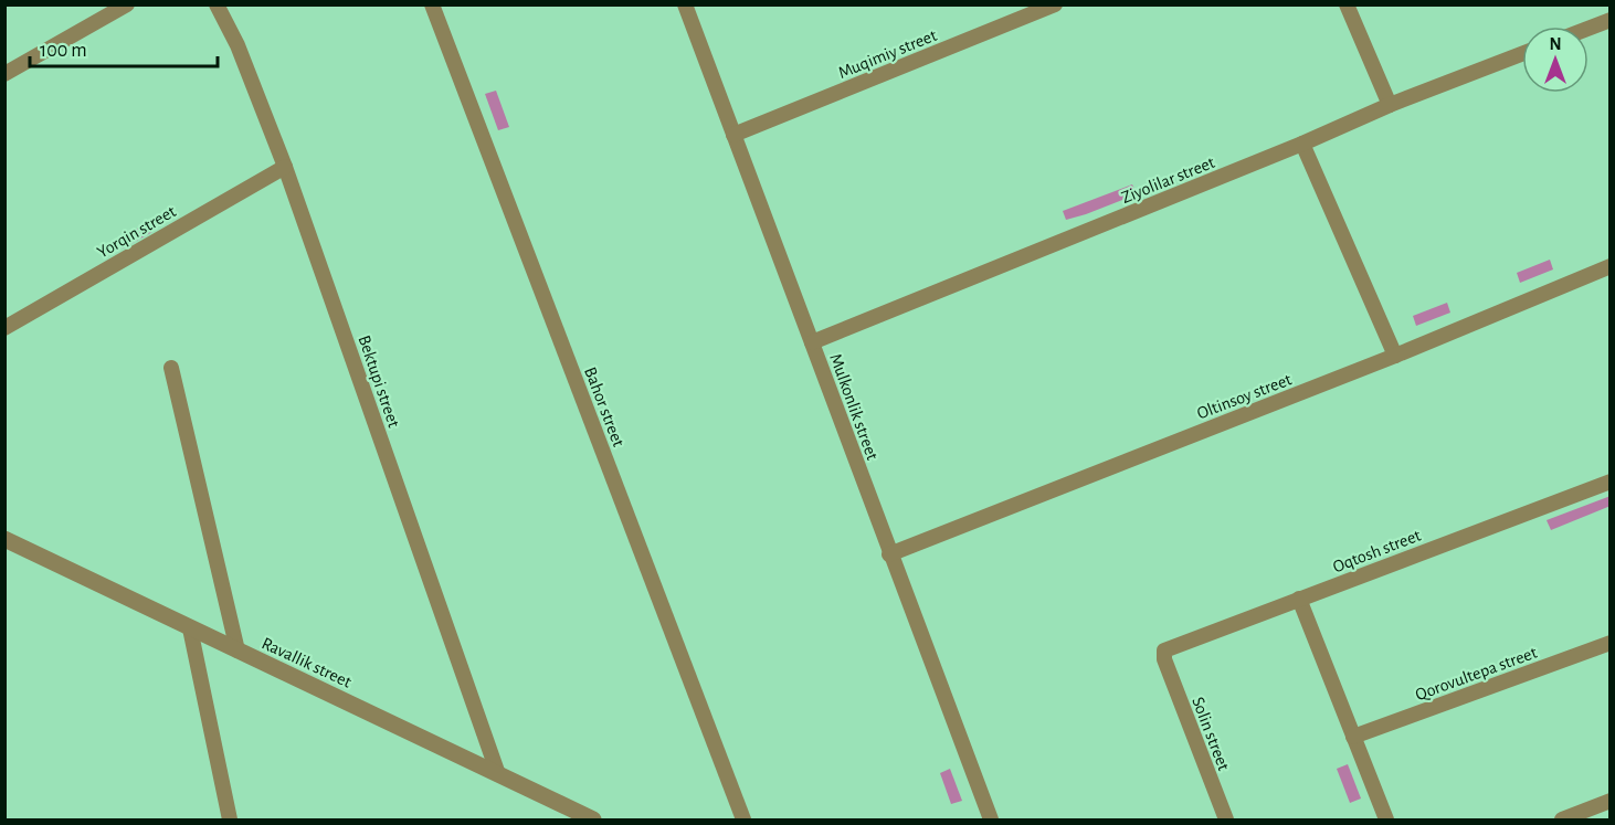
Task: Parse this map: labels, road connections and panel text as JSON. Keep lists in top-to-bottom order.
{
  "streets": {
    "street": [
      "Muqimiy street",
      "Ziyolilar street",
      "Yorqin street",
      "Bektupi street",
      "Oltinsoy street",
      "Bahor street",
      "Mulkonlik street",
      "Oqtosh street",
      "Ravallik street",
      "Qorovultepa street",
      "Solin street"
    ]
  },
  "crossings": [
    ["Muqimiy street", "Mulkonlik street"],
    ["Ziyolilar street", "Mulkonlik street"],
    ["Yorqin street", "Bektupi street"],
    ["Bektupi street", "Ravallik street"],
    ["Oltinsoy street", "Mulkonlik street"],
    ["Oqtosh street", "Solin street"]
  ],
  "scale_bar": "100 m",
  "north": "top"
}
